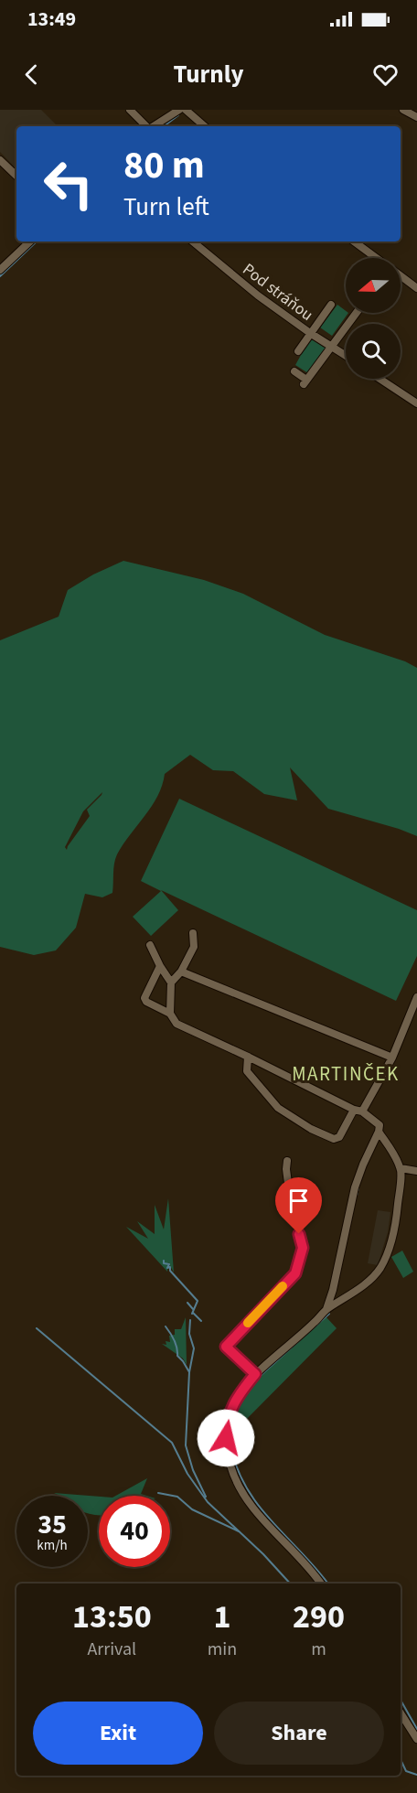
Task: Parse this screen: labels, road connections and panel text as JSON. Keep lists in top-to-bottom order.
{
  "streets": {
    "street": ["Pod stráňou"]
  },
  "districts": ["MARTINČEK"],
  "north": "left",
  "page": {
    "status": "13:49",
    "header": "Turnly",
    "turn": ["80 m", "Turn left"],
    "speed": "35 km/h",
    "limit": "40",
    "eta": [
      "13:50",
      "Arrival",
      "1",
      "min",
      "290",
      "m"
    ],
    "buttons": ["Exit", "Share"]
  }
}
